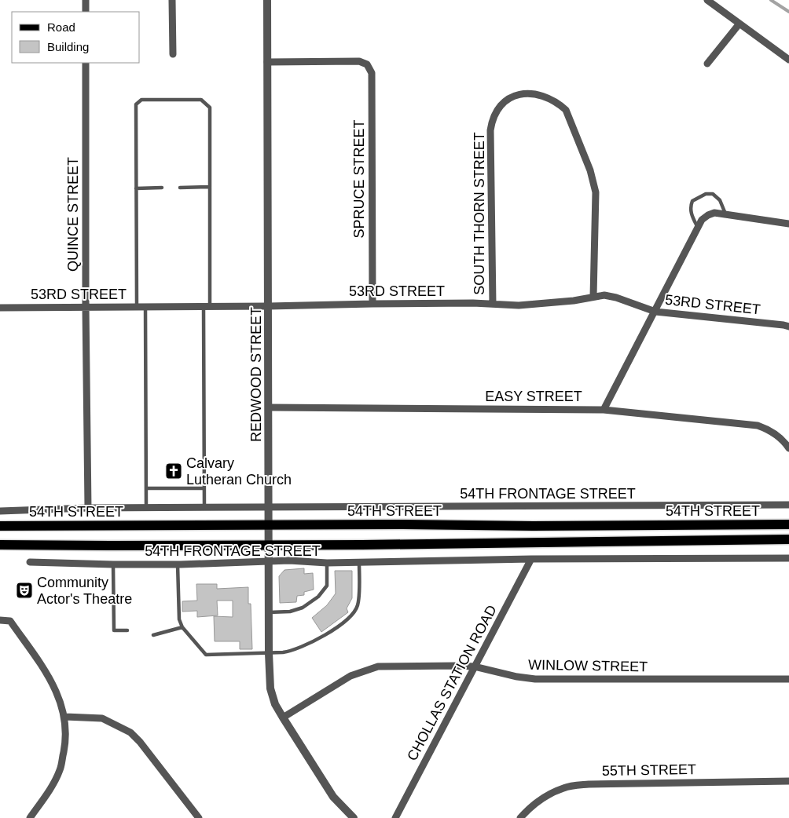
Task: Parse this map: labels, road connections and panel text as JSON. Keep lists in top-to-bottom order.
{
  "streets": {
    "main road": ["54TH STREET"],
    "street": [
      "SPRUCE STREET",
      "SOUTH THORN STREET",
      "QUINCE STREET",
      "53RD STREET",
      "REDWOOD STREET",
      "EASY STREET",
      "54TH FRONTAGE STREET",
      "WINLOW STREET",
      "CHOLLAS STATION ROAD",
      "55TH STREET"
    ]
  },
  "crossings": [
    ["SPRUCE STREET", "53RD STREET"],
    ["SPRUCE STREET", "REDWOOD STREET"],
    ["SOUTH THORN STREET", "53RD STREET"],
    ["QUINCE STREET", "53RD STREET"],
    ["QUINCE STREET", "54TH FRONTAGE STREET"],
    ["53RD STREET", "REDWOOD STREET"],
    ["REDWOOD STREET", "EASY STREET"],
    ["REDWOOD STREET", "54TH FRONTAGE STREET"],
    ["REDWOOD STREET", "54TH STREET"],
    ["REDWOOD STREET", "WINLOW STREET"],
    ["54TH FRONTAGE STREET", "CHOLLAS STATION ROAD"],
    ["WINLOW STREET", "CHOLLAS STATION ROAD"]
  ],
  "places": {
    "church": ["Calvary Lutheran Church"],
    "theatre": ["Community Actor's Theatre"]
  },
  "legend": ["Road", "Building"]
}
